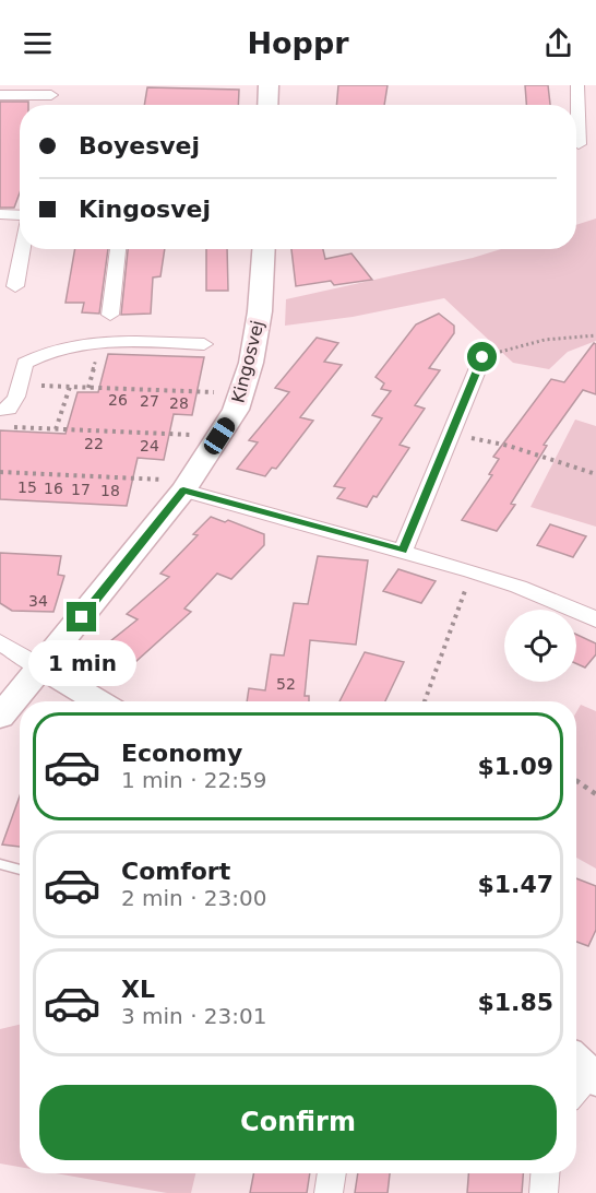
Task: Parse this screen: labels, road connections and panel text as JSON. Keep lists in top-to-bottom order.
{
  "streets": {
    "street": ["Kingosvej"]
  },
  "house_numbers": [
    "26",
    "27",
    "28",
    "22",
    "24",
    "15",
    "16",
    "17",
    "18",
    "34",
    "52"
  ],
  "page": {
    "header": "Hoppr",
    "banner": ["Boyesvej", "Kingosvej"],
    "bubble": "1 min",
    "list": [
      {
        "name": "Economy",
        "note": "1 min · 22:59",
        "value": "$1.09"
      },
      {
        "name": "Comfort",
        "note": "2 min · 23:00",
        "value": "$1.47"
      },
      {
        "name": "XL",
        "note": "3 min · 23:01",
        "value": "$1.85"
      }
    ],
    "buttons": "Confirm"
  }
}
